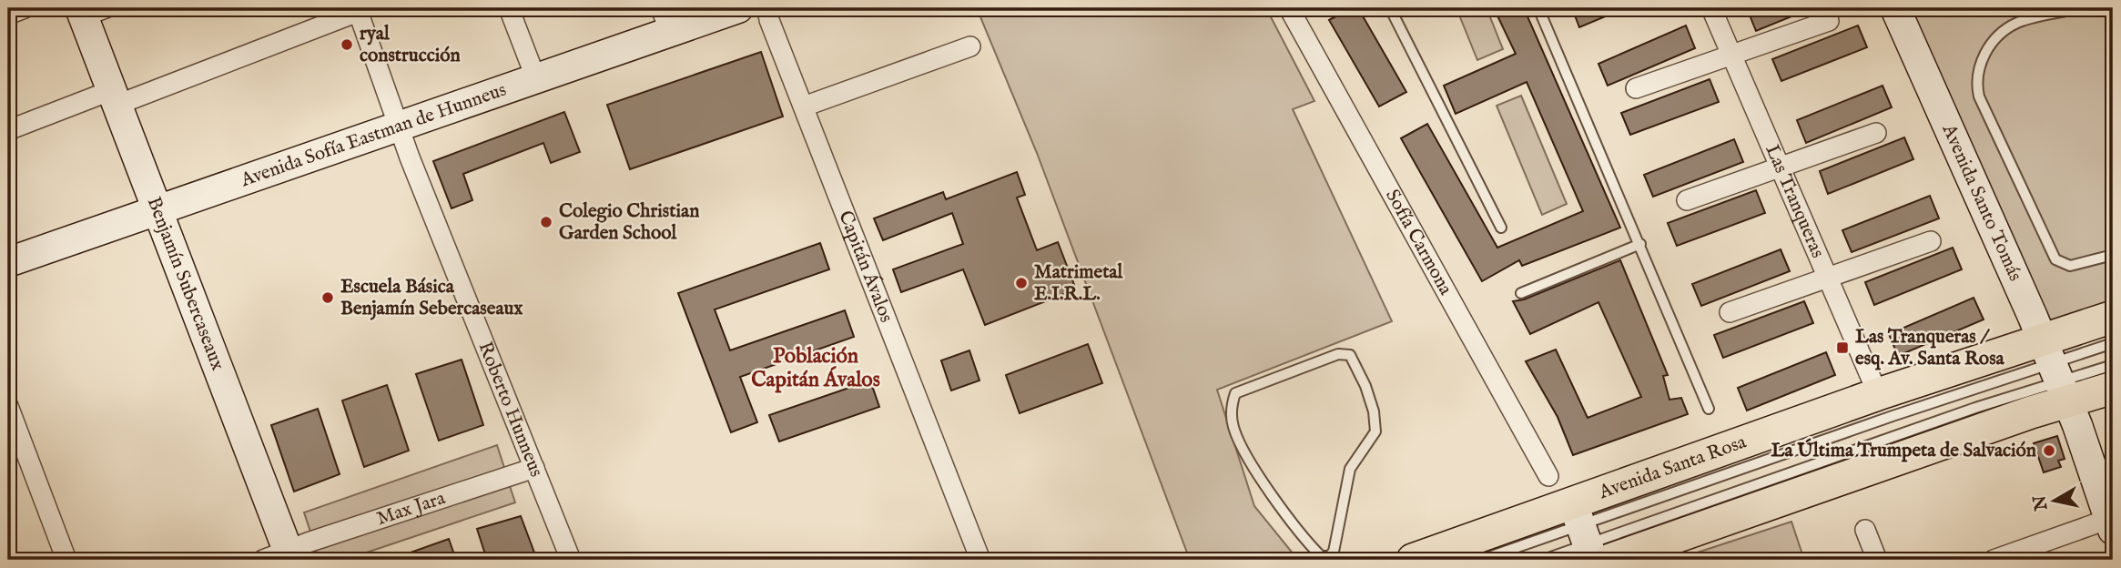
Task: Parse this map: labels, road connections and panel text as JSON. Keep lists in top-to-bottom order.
{
  "streets": {
    "main road": ["Avenida Santa Rosa"],
    "street": [
      "Avenida Sofía Eastman de Hunneus",
      "Las Tranqueras",
      "Avenida Santo Tomás",
      "Sofía Carmona",
      "Capitán Ávalos",
      "Benjamín Subercaseaux",
      "Roberto Hunneus",
      "Max Jara"
    ]
  },
  "crossings": [
    ["Avenida Sofía Eastman de Hunneus", "Benjamín Subercaseaux"],
    ["Avenida Sofía Eastman de Hunneus", "Roberto Hunneus"],
    ["Las Tranqueras", "Avenida Santa Rosa"],
    ["Avenida Santo Tomás", "Avenida Santa Rosa"],
    ["Benjamín Subercaseaux", "Max Jara"],
    ["Roberto Hunneus", "Max Jara"]
  ],
  "districts": ["Población Capitán Ávalos"],
  "places": {
    "other": [
      "ryal construcción",
      "Colegio Christian Garden School",
      "Matrimetal E.I.R.L.",
      "Escuela Básica Benjamín Sebercaseaux",
      "La Última Trumpeta de Salvación"
    ],
    "transit": ["Las Tranqueras / esq. Av. Santa Rosa"]
  },
  "north": "left"
}
